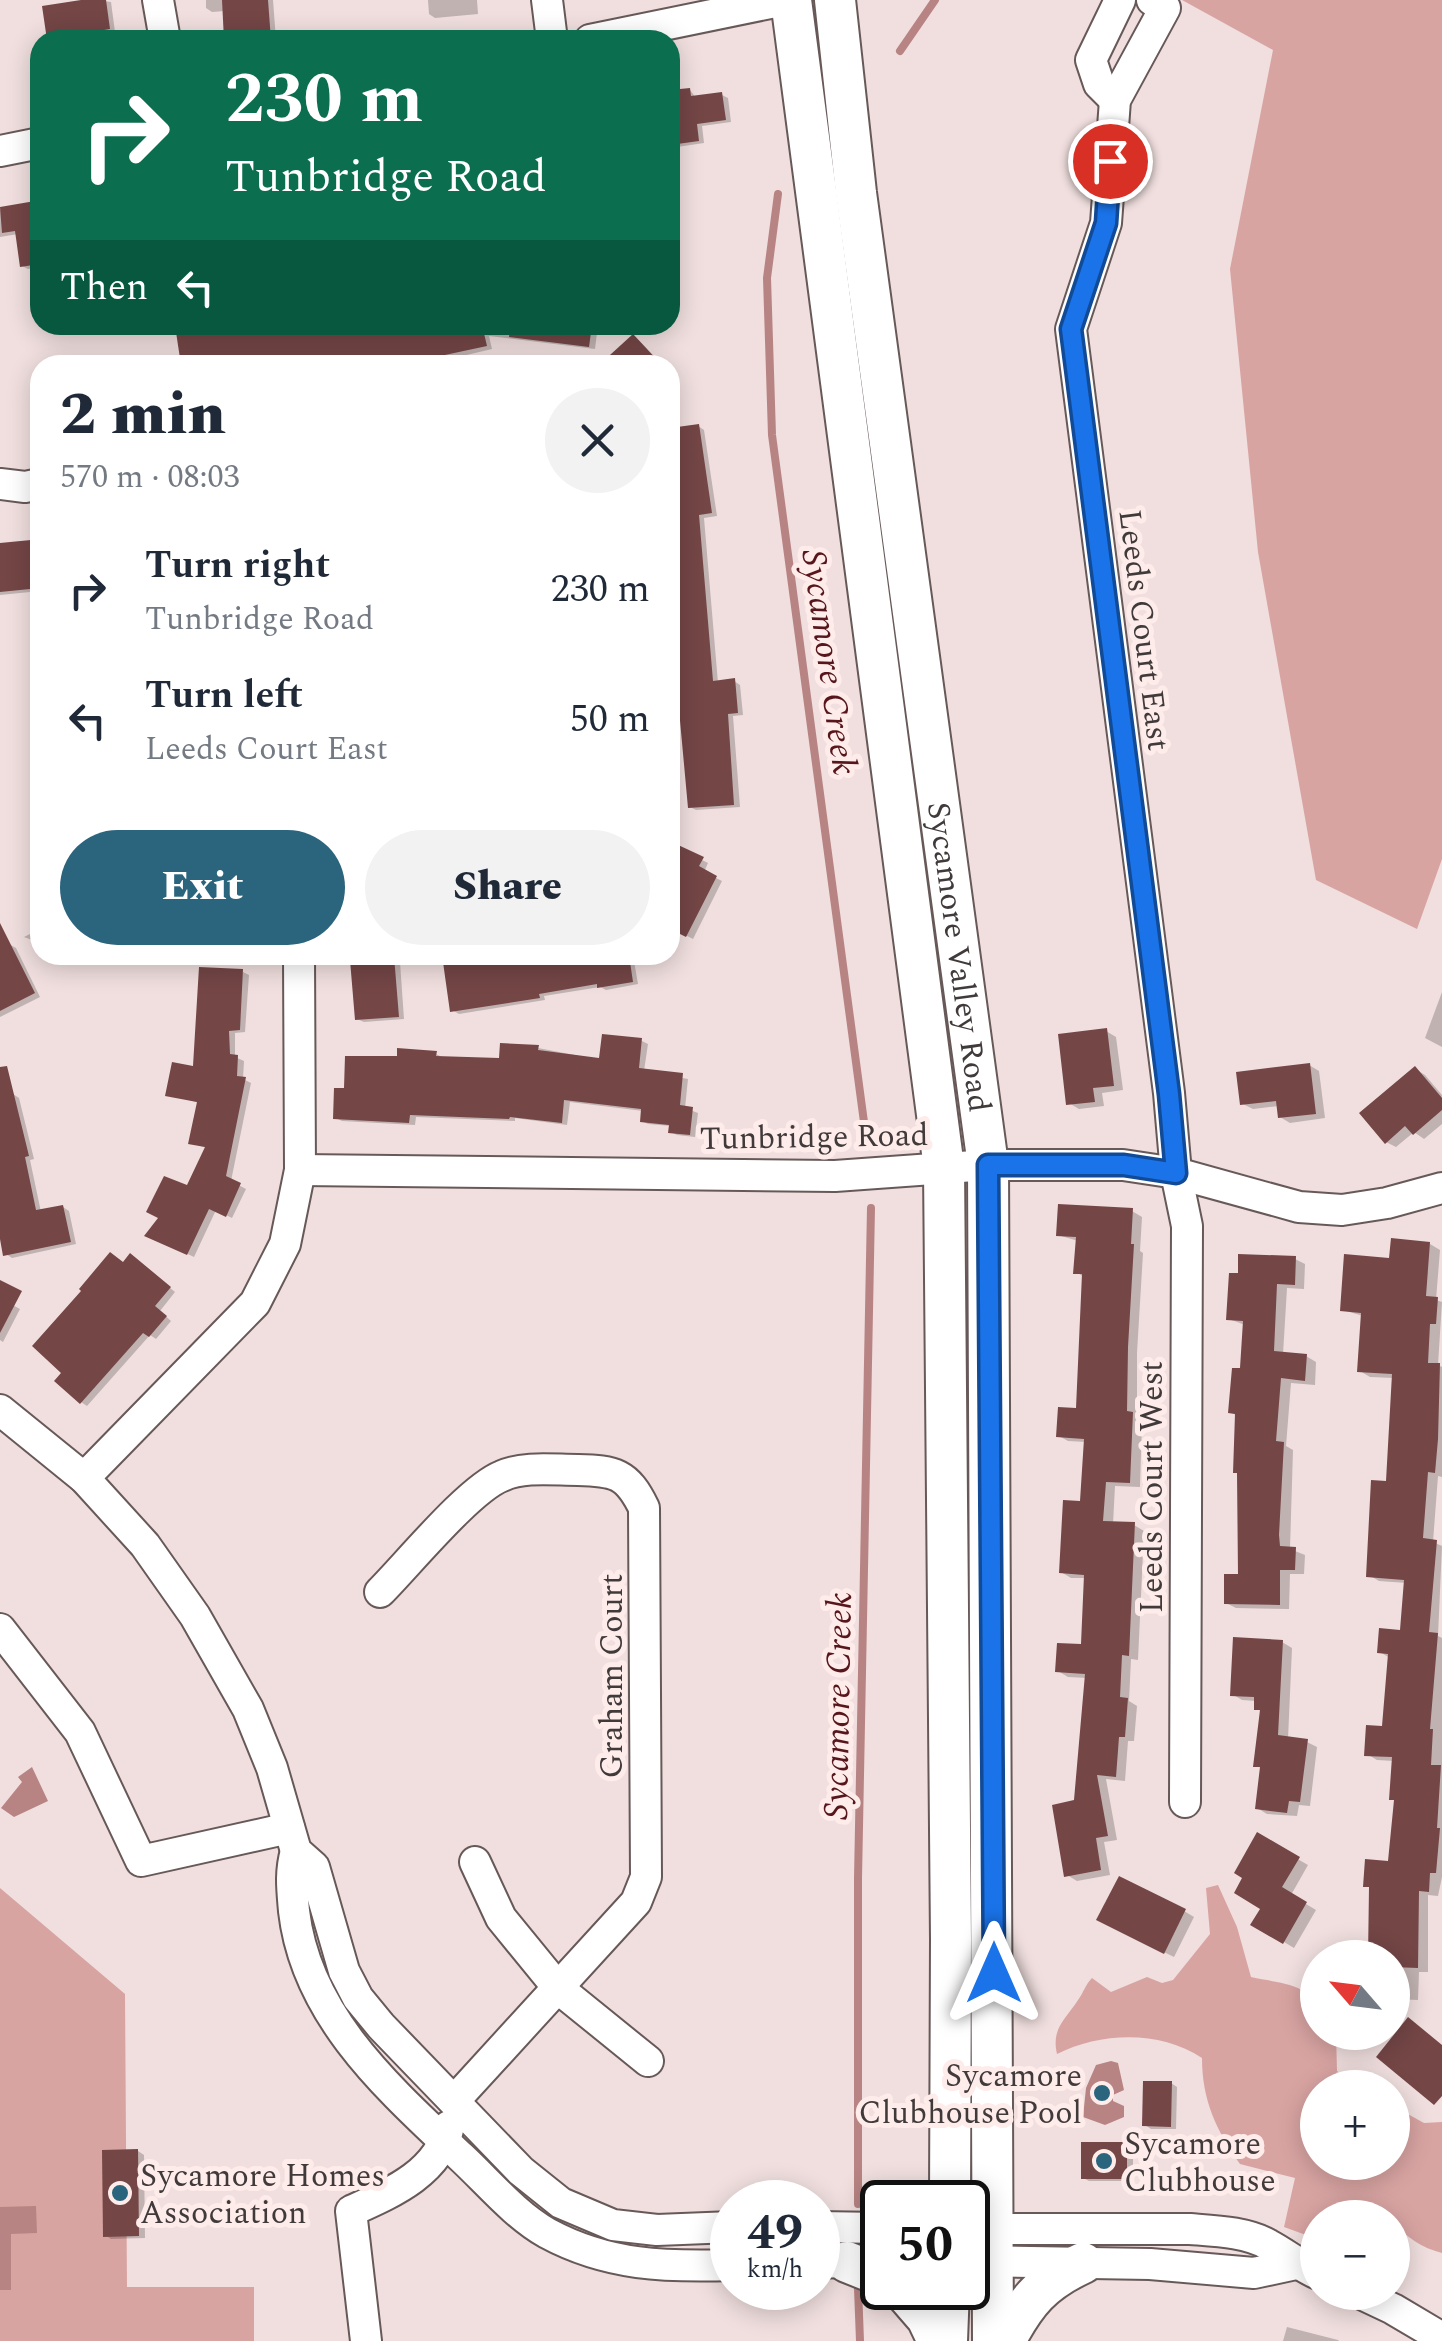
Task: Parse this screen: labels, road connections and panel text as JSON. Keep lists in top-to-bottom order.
{
  "streets": {
    "main road": ["Sycamore Valley Road"],
    "street": [
      "Leeds Court East",
      "Tunbridge Road",
      "Leeds Court West",
      "Graham Court"
    ]
  },
  "crossings": [
    ["Leeds Court East", "Tunbridge Road"],
    ["Leeds Court East", "Leeds Court West"],
    ["Sycamore Valley Road", "Tunbridge Road"],
    ["Tunbridge Road", "Leeds Court West"]
  ],
  "water": ["Sycamore Creek"],
  "places": ["Sycamore Clubhouse Pool", "Sycamore Clubhouse", "Sycamore Homes Association"],
  "north": "top left",
  "page": {
    "turn": ["230 m", "Tunbridge Road"],
    "then": "Then",
    "heading": ["2 min", "570 m · 08:03"],
    "list": [
      {
        "name": "Turn right",
        "note": "Tunbridge Road",
        "value": "230 m"
      },
      {
        "name": "Turn left",
        "note": "Leeds Court East",
        "value": "50 m"
      }
    ],
    "buttons": ["Exit", "Share"],
    "map_buttons": ["+", "−"],
    "speed": "49 km/h",
    "limit": "50"
  }
}
